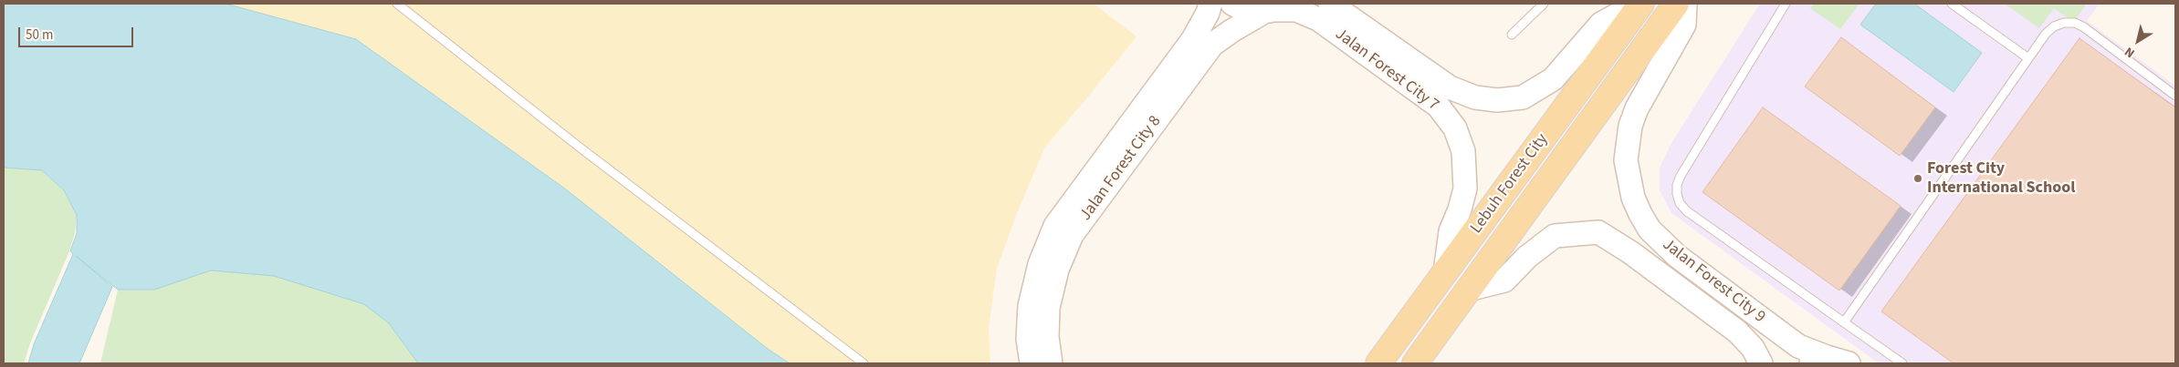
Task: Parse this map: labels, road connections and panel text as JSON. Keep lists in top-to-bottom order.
{
  "streets": {
    "main road": ["Lebuh Forest City"],
    "street": ["Jalan Forest City 7", "Jalan Forest City 8", "Jalan Forest City 9"]
  },
  "crossings": [
    ["Jalan Forest City 7", "Jalan Forest City 8"],
    ["Jalan Forest City 7", "Lebuh Forest City"],
    ["Lebuh Forest City", "Jalan Forest City 9"]
  ],
  "places": ["Forest City International School"],
  "scale_bar": "50 m",
  "north": "bottom left"
}
